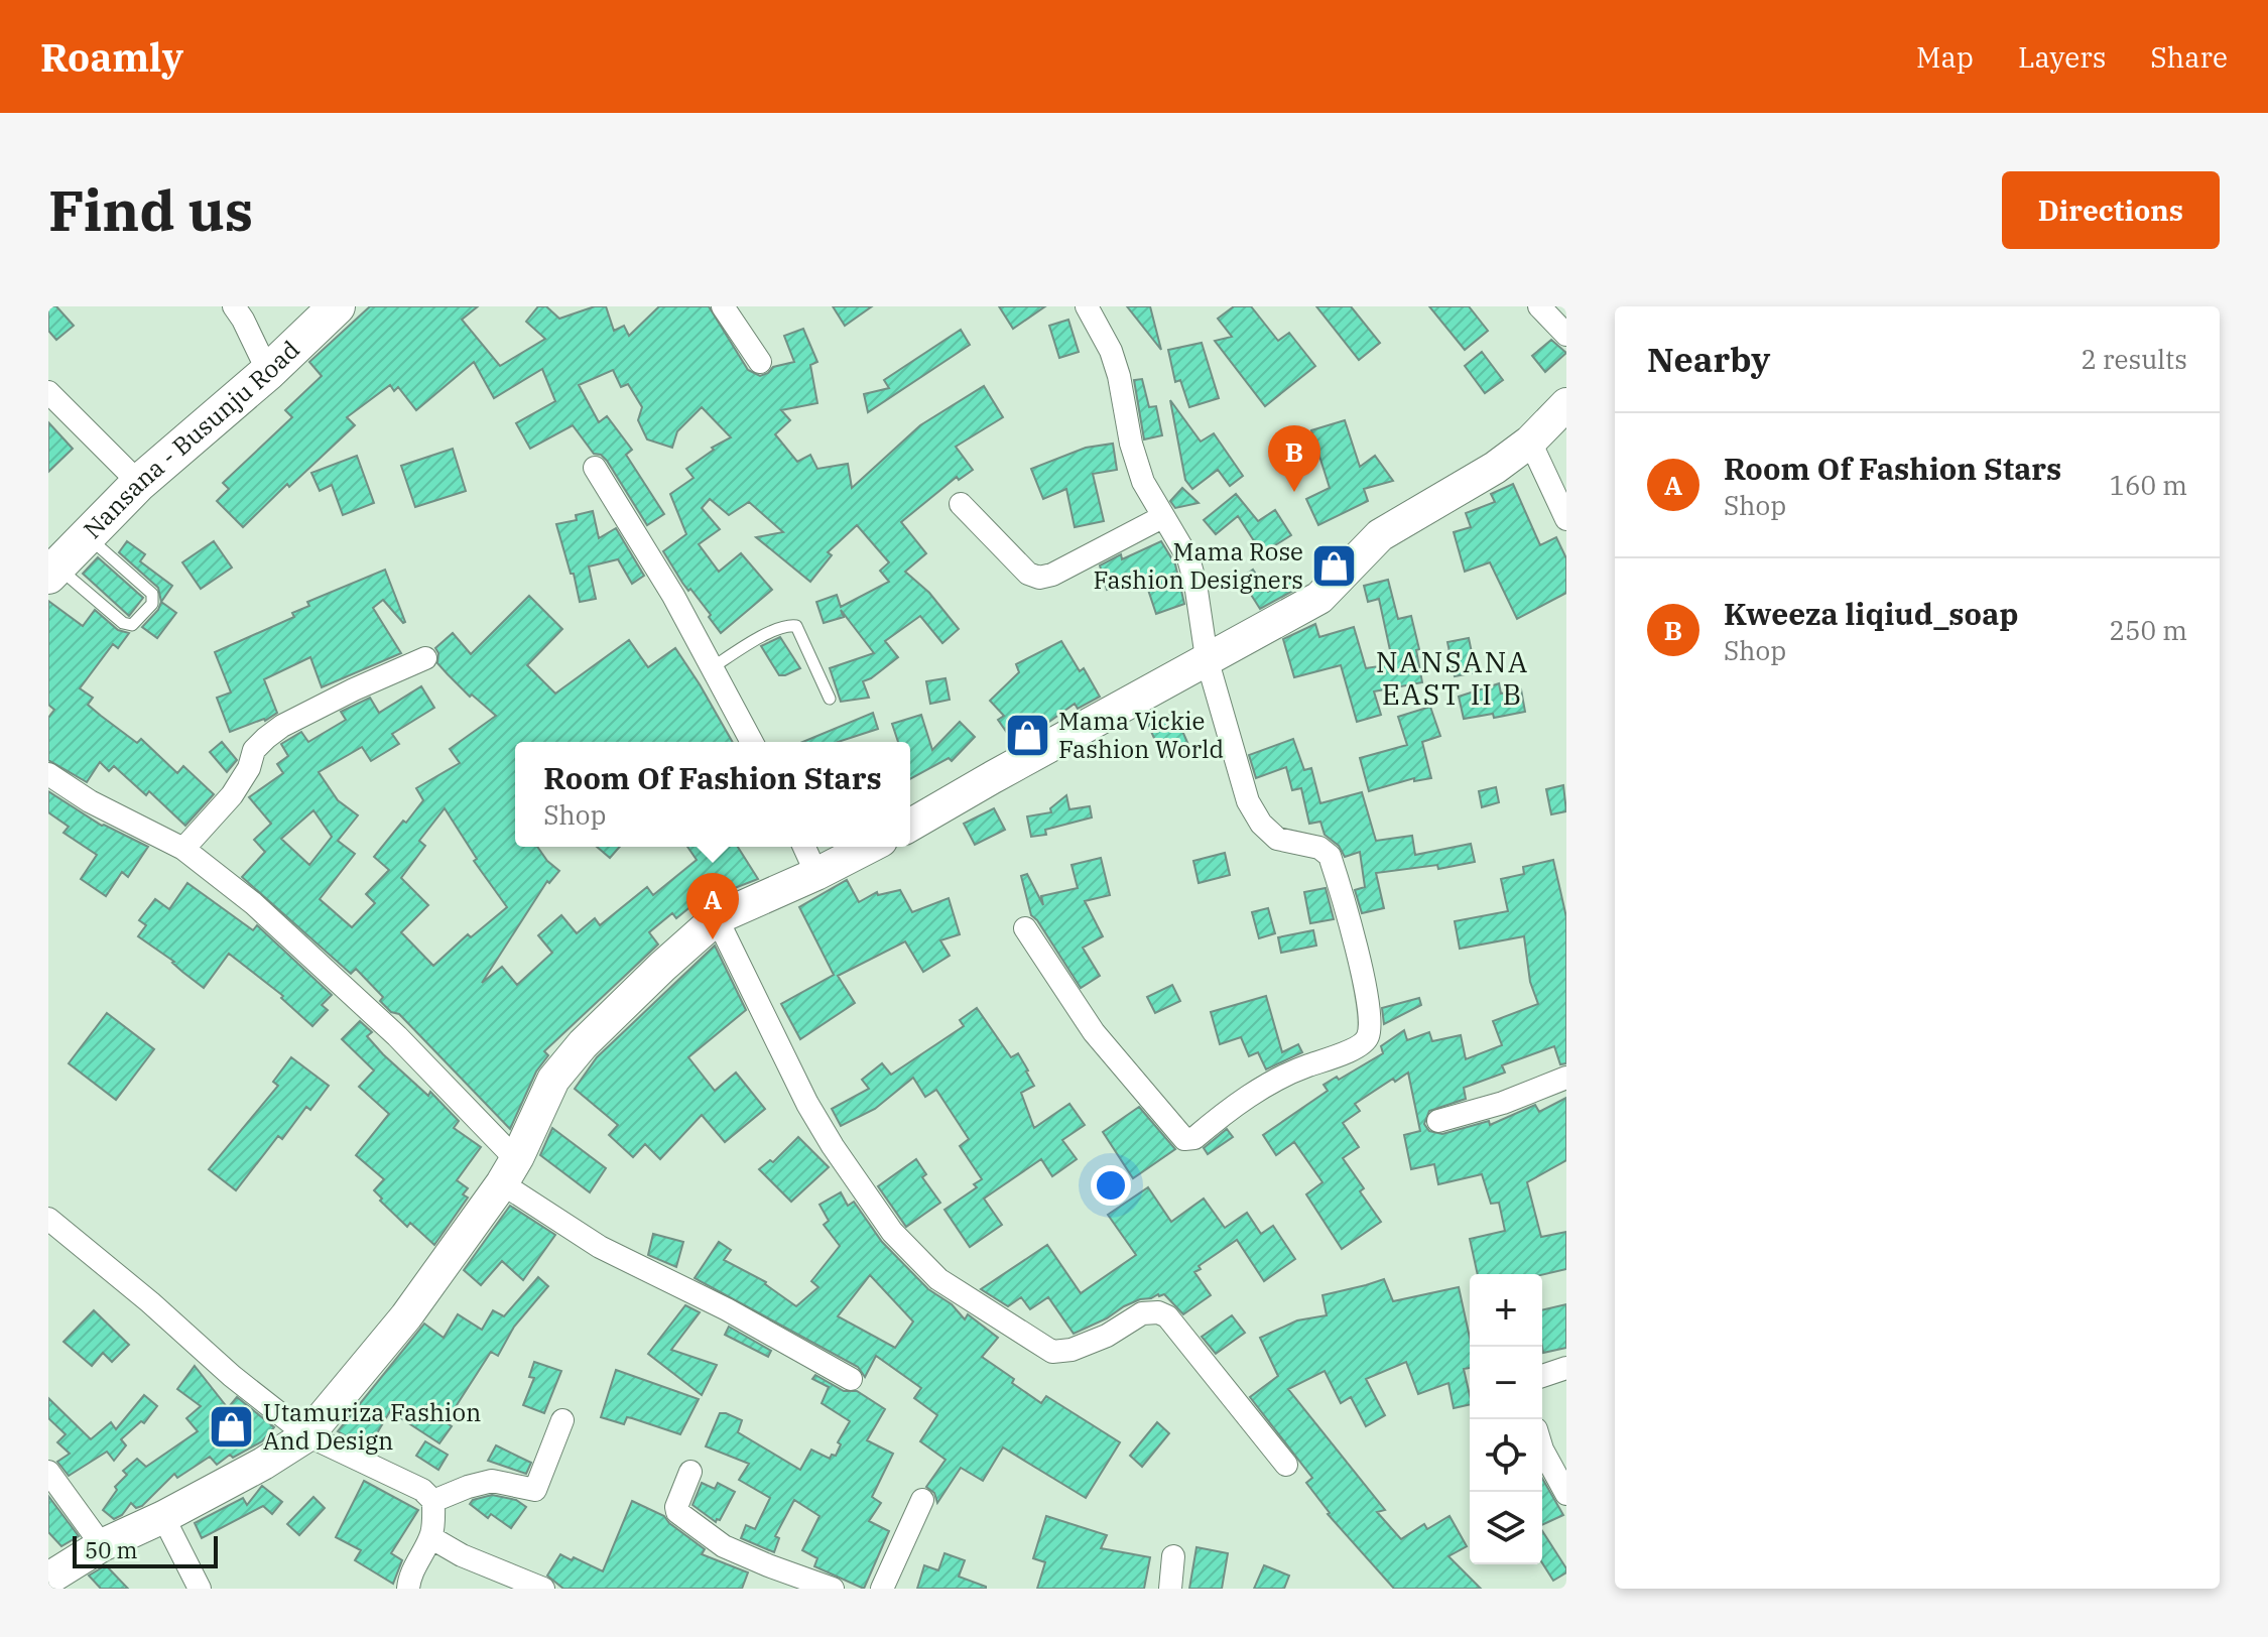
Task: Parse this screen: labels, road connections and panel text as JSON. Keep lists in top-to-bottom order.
{
  "streets": {
    "main road": ["Nansana - Busunju Road"]
  },
  "districts": ["NANSANA EAST II B"],
  "places": {
    "shop": ["Mama Rose Fashion Designers", "Mama Vickie Fashion World", "Utamuriza Fashion And Design"]
  },
  "scale_bar": "50 m",
  "page": {
    "header": "Roamly",
    "nav": ["Map", "Layers", "Share"],
    "buttons": "Directions",
    "title": "Find us",
    "heading": ["Nearby", "2 results"],
    "list": [
      {
        "mark": "A",
        "name": "Room Of Fashion Stars",
        "note": "Shop",
        "value": "160 m"
      },
      {
        "mark": "B",
        "name": "Kweeza liqiud_soap",
        "note": "Shop",
        "value": "250 m"
      }
    ],
    "pins": ["B", "A"],
    "popup": ["Room Of Fashion Stars", "Shop"],
    "map_buttons": ["+", "−"],
    "scale": "50 m"
  }
}
